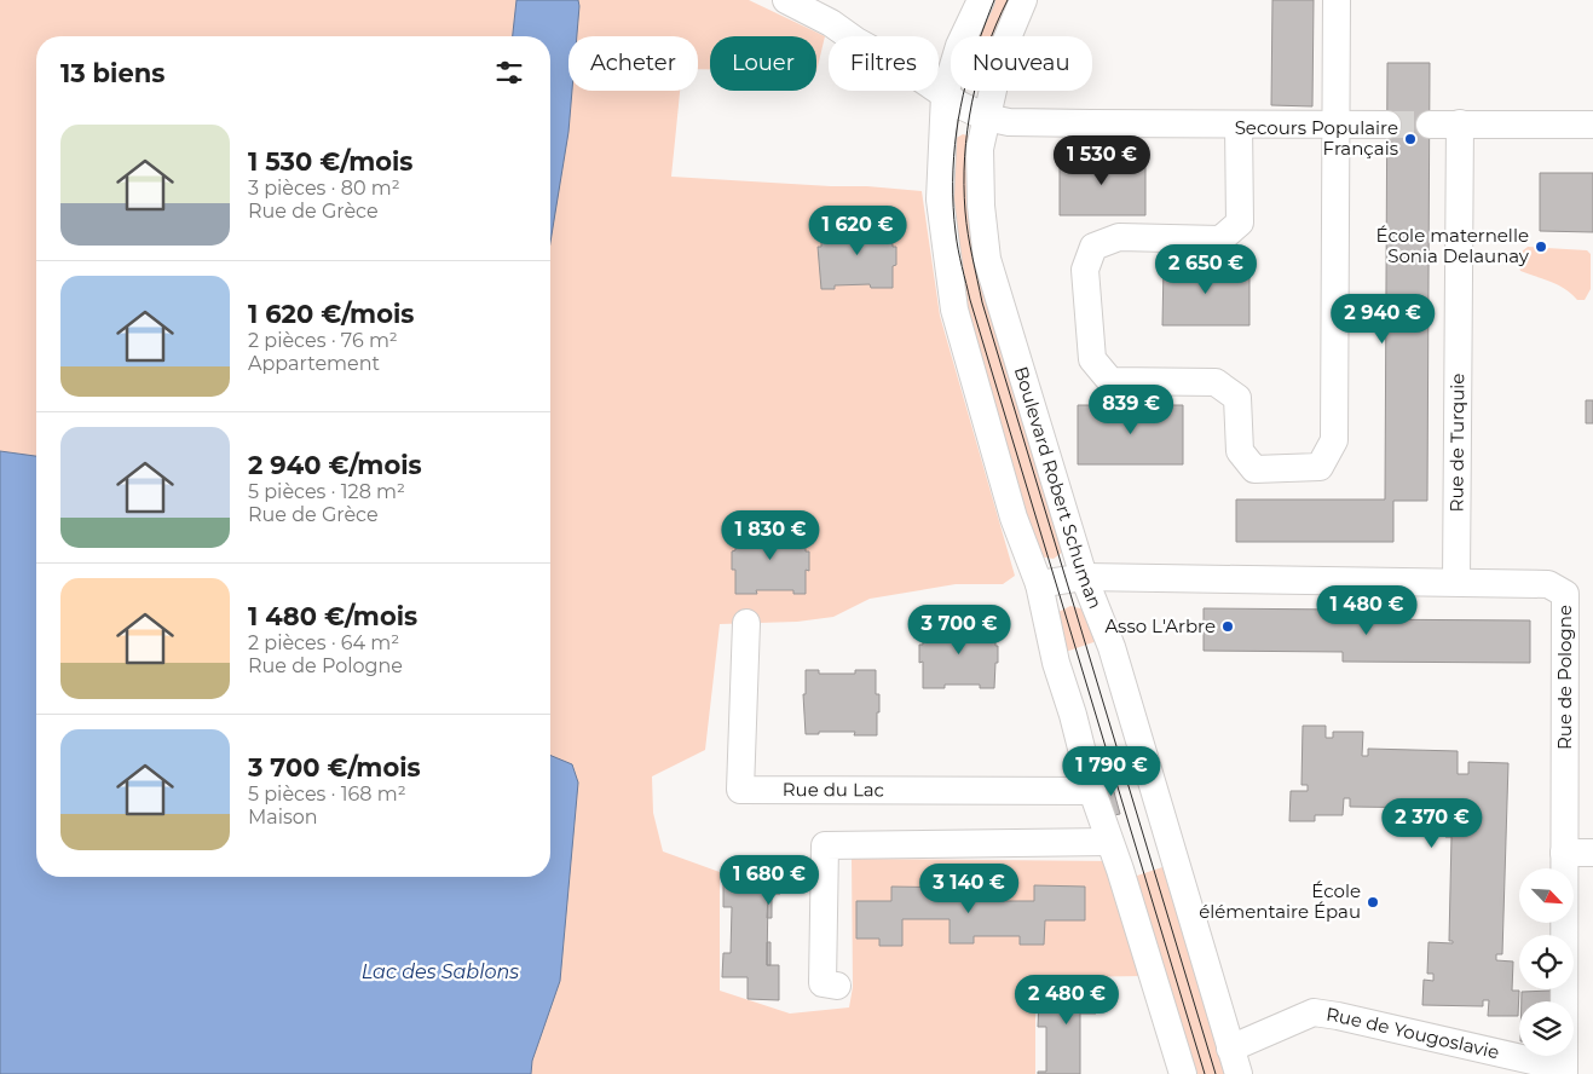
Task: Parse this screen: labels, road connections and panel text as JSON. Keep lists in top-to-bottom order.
{
  "streets": {
    "street": [
      "Rue de Turquie",
      "Boulevard Robert Schuman",
      "Rue de Pologne",
      "Rue du Lac",
      "Rue de Yougoslavie"
    ]
  },
  "crossings": [
    ["Rue de Turquie", "Rue de Pologne"],
    ["Boulevard Robert Schuman", "Rue de Pologne"],
    ["Boulevard Robert Schuman", "Rue de Yougoslavie"],
    ["Rue de Pologne", "Rue de Yougoslavie"]
  ],
  "water": ["Lac des Sablons"],
  "places": [
    "Secours Populaire Français",
    "École maternelle Sonia Delaunay",
    "Asso L'Arbre",
    "École élémentaire Épau"
  ],
  "north": "bottom right",
  "page": {
    "chip": [
      "Acheter",
      "Louer",
      "Filtres",
      "Nouveau"
    ],
    "heading": "13 biens",
    "list": [
      {
        "name": "1 530 €/mois",
        "note": "3 pièces · 80 m² · Rue de Grèce"
      },
      {
        "name": "1 620 €/mois",
        "note": "2 pièces · 76 m² · Appartement"
      },
      {
        "name": "2 940 €/mois",
        "note": "5 pièces · 128 m² · Rue de Grèce"
      },
      {
        "name": "1 480 €/mois",
        "note": "2 pièces · 64 m² · Rue de Pologne"
      },
      {
        "name": "3 700 €/mois",
        "note": "5 pièces · 168 m² · Maison"
      }
    ],
    "price": [
      "1 530 €",
      "1 620 €",
      "2 650 €",
      "2 940 €",
      "839 €",
      "1 830 €",
      "1 480 €",
      "3 700 €",
      "1 790 €",
      "2 370 €",
      "1 680 €",
      "3 140 €",
      "2 480 €"
    ]
  }
}
